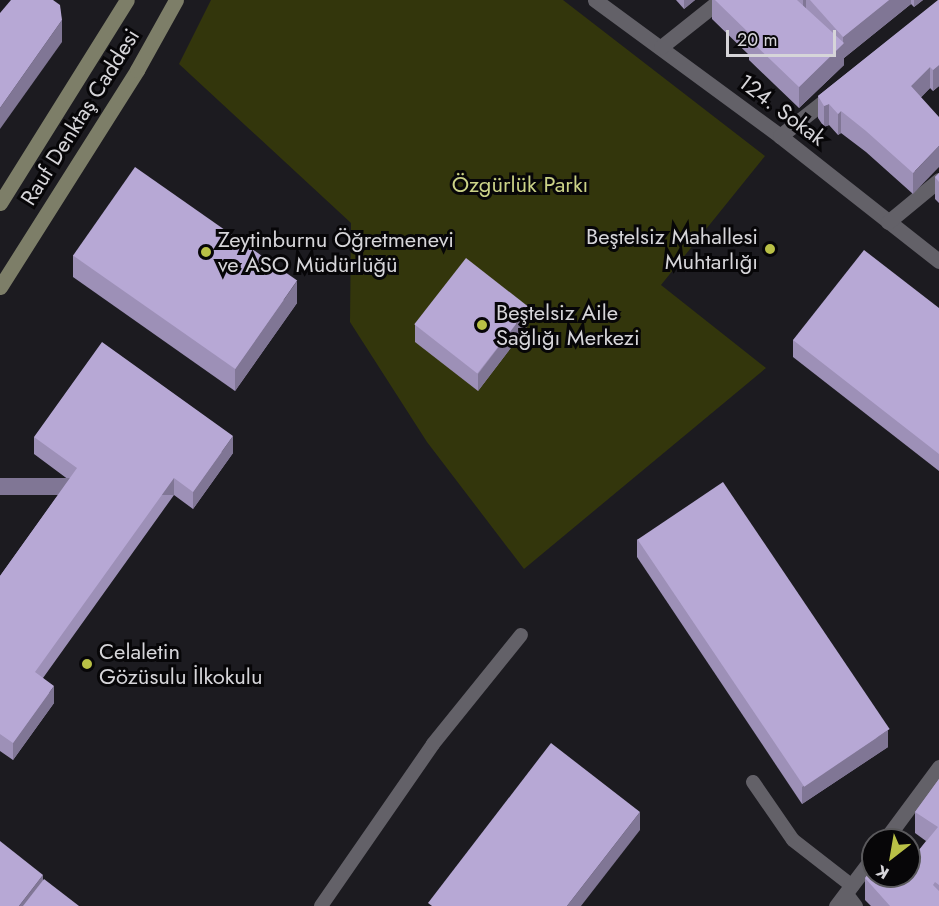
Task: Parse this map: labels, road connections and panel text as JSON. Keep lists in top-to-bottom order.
{
  "streets": {
    "main road": ["Rauf Denktaş Caddesi"],
    "street": ["124. Sokak"]
  },
  "parks": ["Özgürlük Parkı"],
  "places": [
    "Beştelsiz Mahallesi Muhtarlığı",
    "Zeytinburnu Öğretmenevi ve ASO Müdürlüğü",
    "Beştelsiz Aile Sağlığı Merkezi",
    "Celaletin Gözüsulu İlkokulu"
  ],
  "scale_bar": "20 m",
  "north": "bottom left"
}
